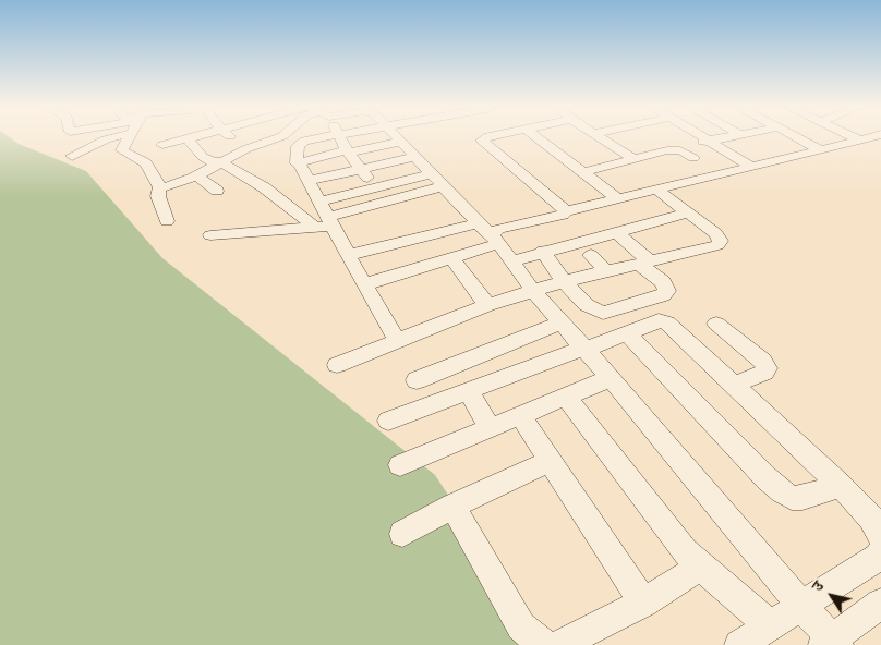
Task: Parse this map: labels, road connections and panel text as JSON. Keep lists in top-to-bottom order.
{
  "north": "top left"
}
